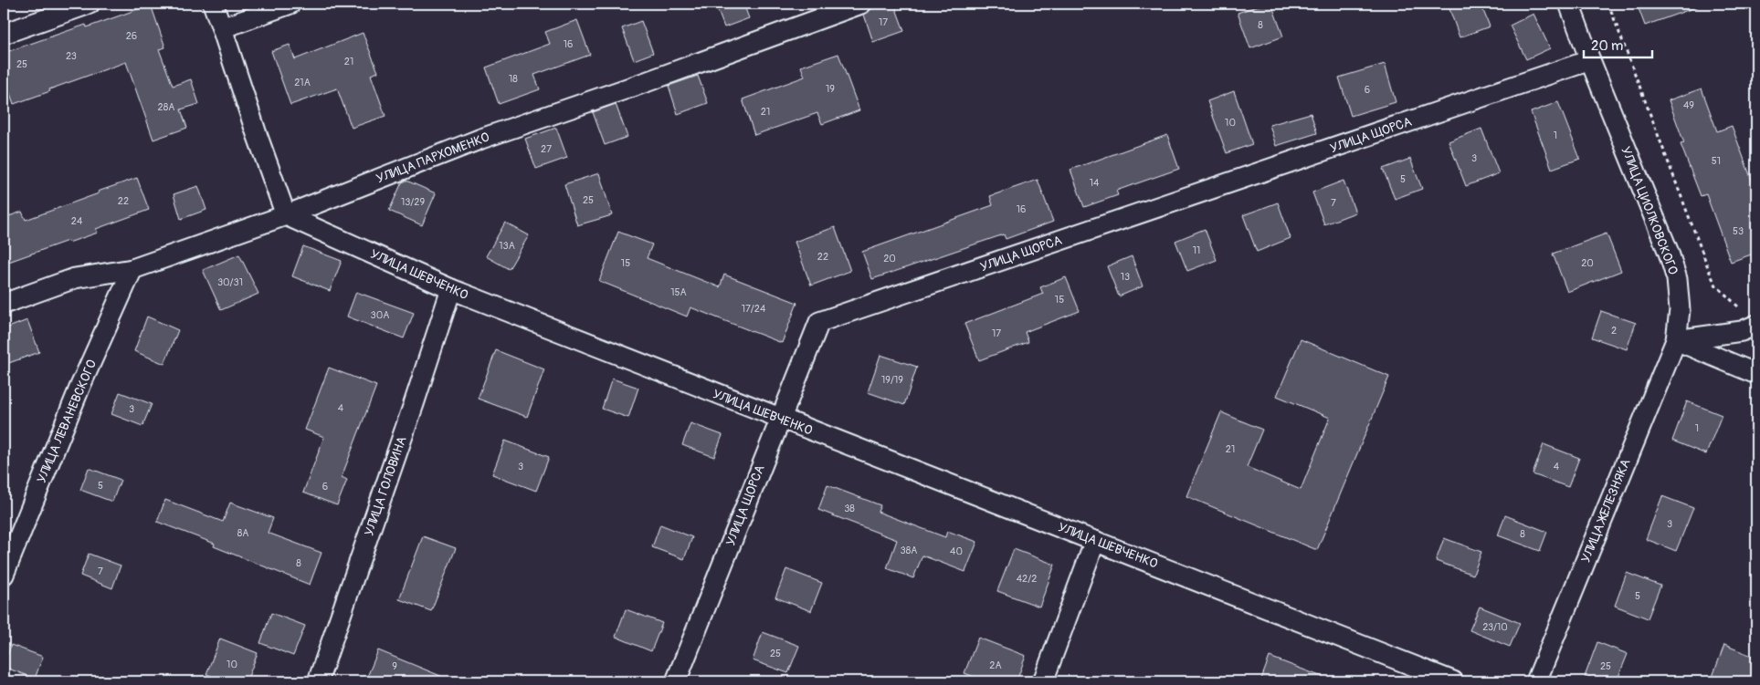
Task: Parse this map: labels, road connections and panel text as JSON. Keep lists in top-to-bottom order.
{
  "streets": {
    "street": [
      "УЛИЦА ЩОРСА",
      "УЛИЦА ПАРХОМЕНКО",
      "УЛИЦА ЦИОЛКОВСКОГО",
      "УЛИЦА ШЕВЧЕНКО",
      "УЛИЦА ЛЕВАНЕВСКОГО",
      "УЛИЦА ГОЛОВИНА",
      "УЛИЦА ЖЕЛЕЗНЯКА"
    ]
  },
  "crossings": [
    ["УЛИЦА ЩОРСА", "УЛИЦА ЦИОЛКОВСКОГО"],
    ["УЛИЦА ЩОРСА", "УЛИЦА ШЕВЧЕНКО"],
    ["УЛИЦА ПАРХОМЕНКО", "УЛИЦА ШЕВЧЕНКО"],
    ["УЛИЦА ПАРХОМЕНКО", "УЛИЦА ЛЕВАНЕВСКОГО"],
    ["УЛИЦА ЦИОЛКОВСКОГО", "УЛИЦА ЖЕЛЕЗНЯКА"],
    ["УЛИЦА ШЕВЧЕНКО", "УЛИЦА ГОЛОВИНА"]
  ],
  "house_numbers": [
    "17",
    "8",
    "26",
    "16",
    "23",
    "21",
    "25",
    "18",
    "21А",
    "19",
    "6",
    "49",
    "28А",
    "21",
    "10",
    "1",
    "27",
    "3",
    "51",
    "5",
    "14",
    "25",
    "22",
    "13/29",
    "7",
    "16",
    "24",
    "53",
    "13А",
    "11",
    "22",
    "20",
    "15",
    "20",
    "13",
    "30/31",
    "15А",
    "15",
    "17/24",
    "30А",
    "2",
    "17",
    "19/19",
    "4",
    "3",
    "1",
    "21",
    "3",
    "4",
    "5",
    "6",
    "38",
    "3",
    "8А",
    "8",
    "38А",
    "40",
    "8",
    "7",
    "42/2",
    "5",
    "23/10",
    "25",
    "10",
    "2А",
    "9",
    "25"
  ],
  "scale_bar": "20 m"
}
